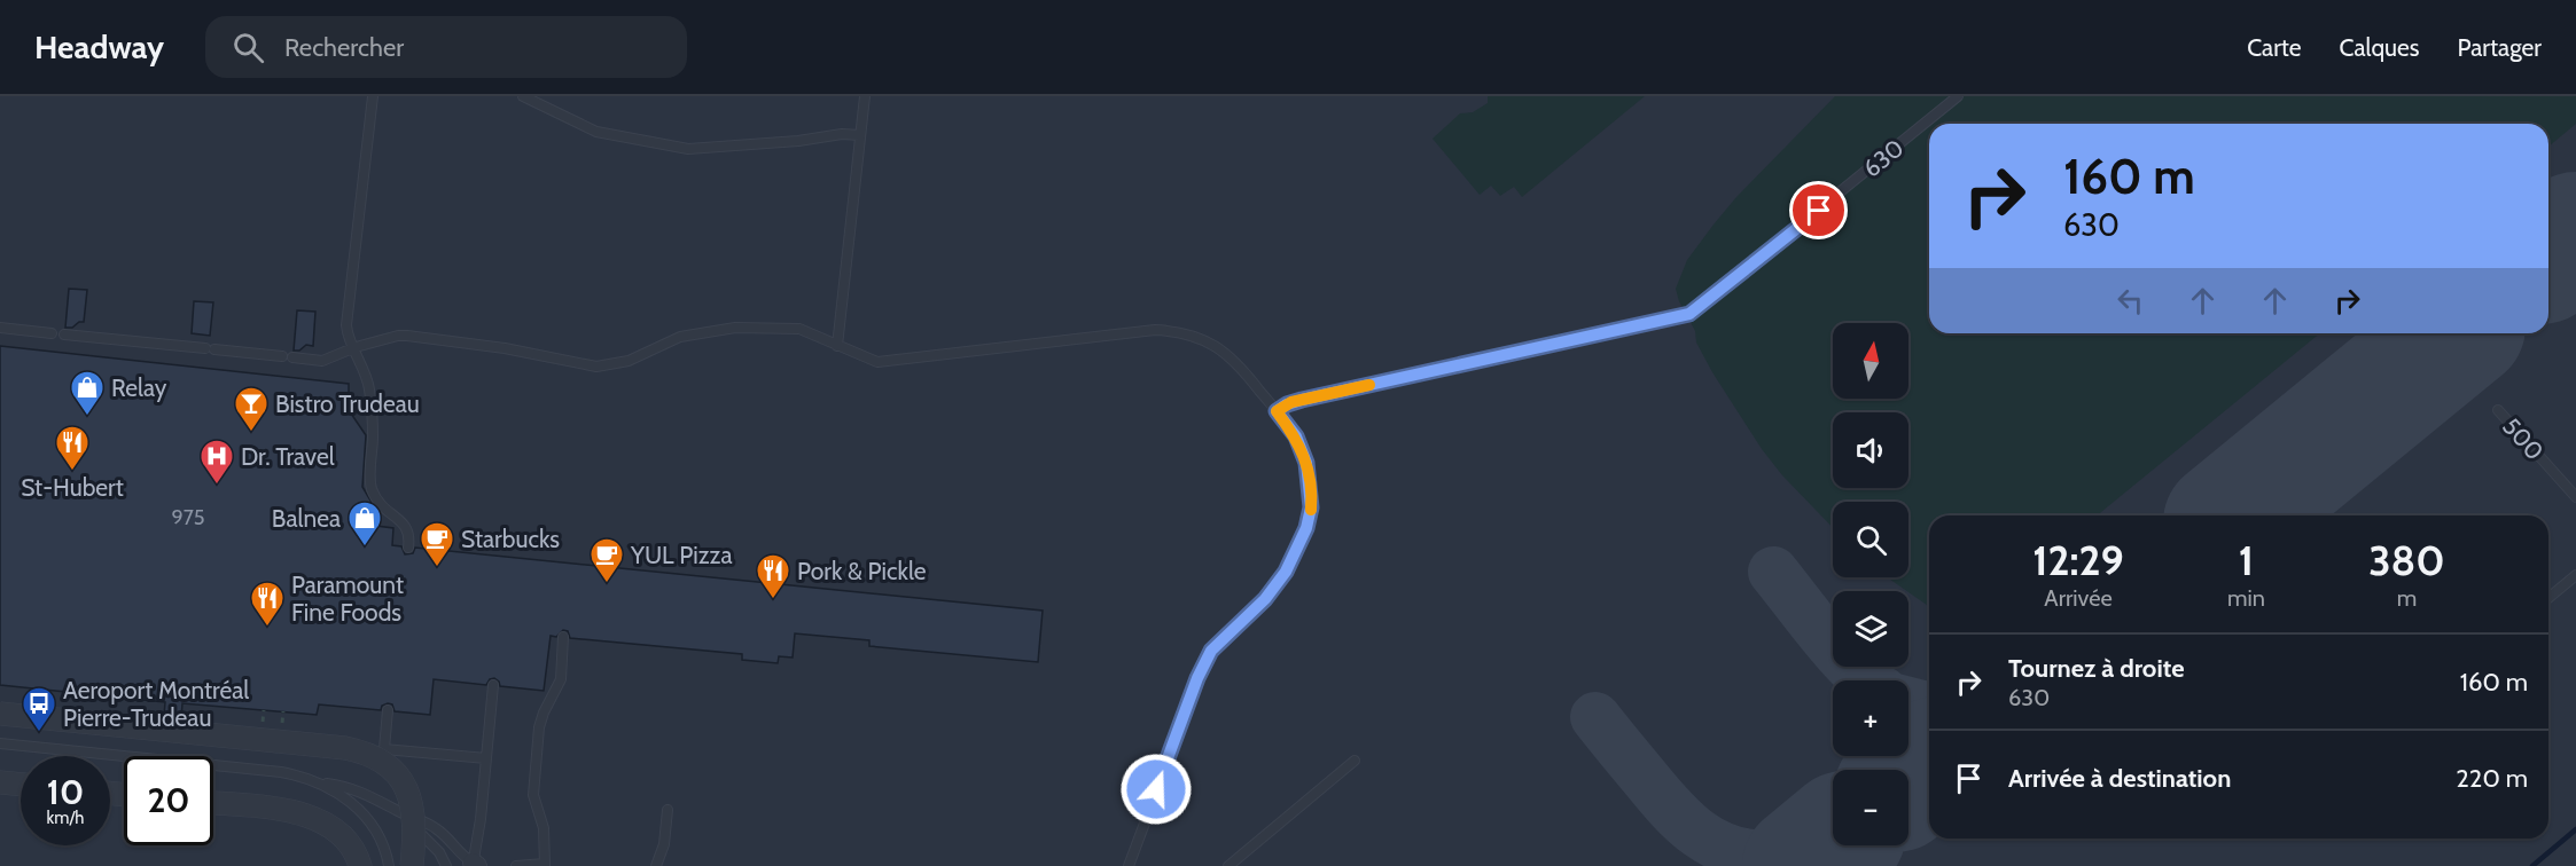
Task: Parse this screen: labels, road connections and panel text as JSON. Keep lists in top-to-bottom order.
{
  "streets": {
    "lane": ["630", "500"]
  },
  "places": {
    "shop": ["Relay", "Balnea"],
    "bar": ["Bistro Trudeau"],
    "restaurant": ["St-Hubert", "Pork & Pickle", "Paramount Fine Foods"],
    "hospital": ["Dr. Travel"],
    "cafe": ["Starbucks", "YUL Pizza"],
    "bus stop": ["Aeroport Montréal Pierre-Trudeau"]
  },
  "house_numbers": ["975"],
  "north": "top",
  "page": {
    "header": "Headway",
    "search": "Rechercher",
    "nav": ["Carte", "Calques", "Partager"],
    "turn": ["160 m", "630"],
    "map_buttons": ["+", "−"],
    "eta": [
      "12:29",
      "Arrivée",
      "1",
      "min",
      "380",
      "m"
    ],
    "list": [
      {
        "name": "Tournez à droite",
        "note": "630",
        "value": "160 m"
      },
      {
        "name": "Arrivée à destination",
        "value": "220 m"
      }
    ],
    "speed": "10 km/h",
    "limit": "20"
  }
}
